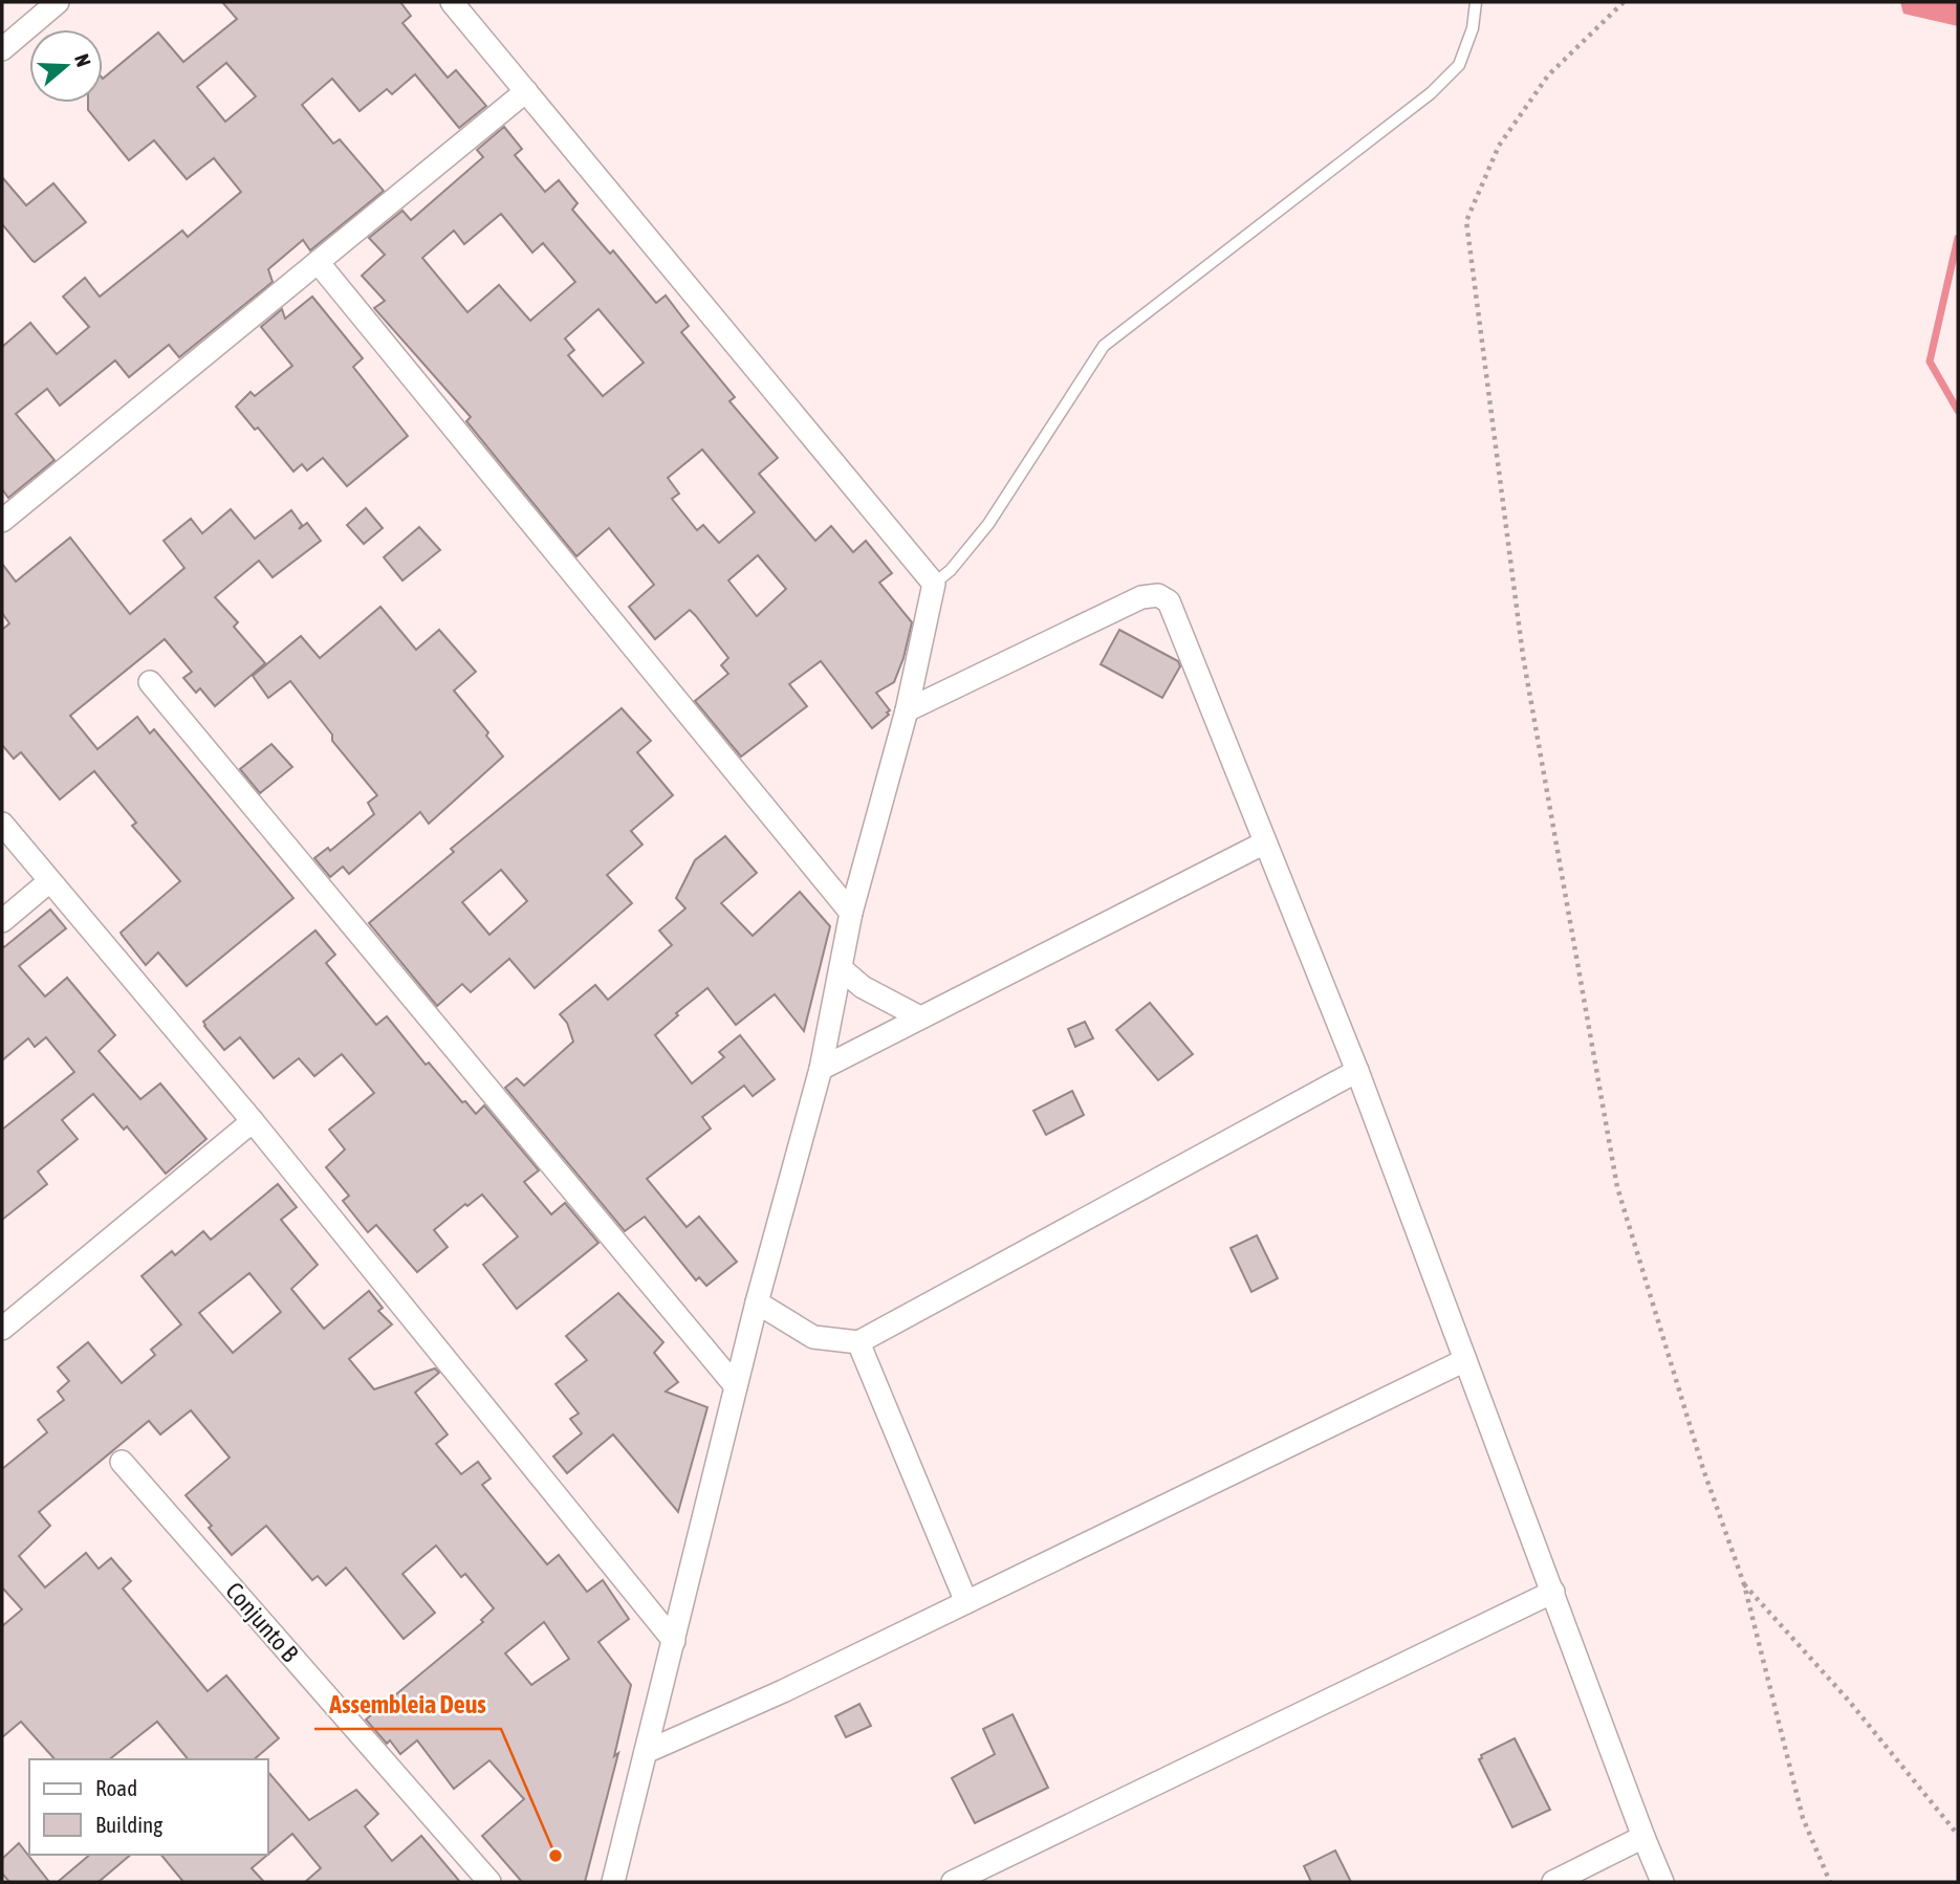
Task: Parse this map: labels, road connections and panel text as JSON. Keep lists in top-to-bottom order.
{
  "streets": {
    "street": ["Conjunto B"]
  },
  "places": ["Assembleia Deus"],
  "legend": ["Road", "Building"],
  "north": "right"
}
